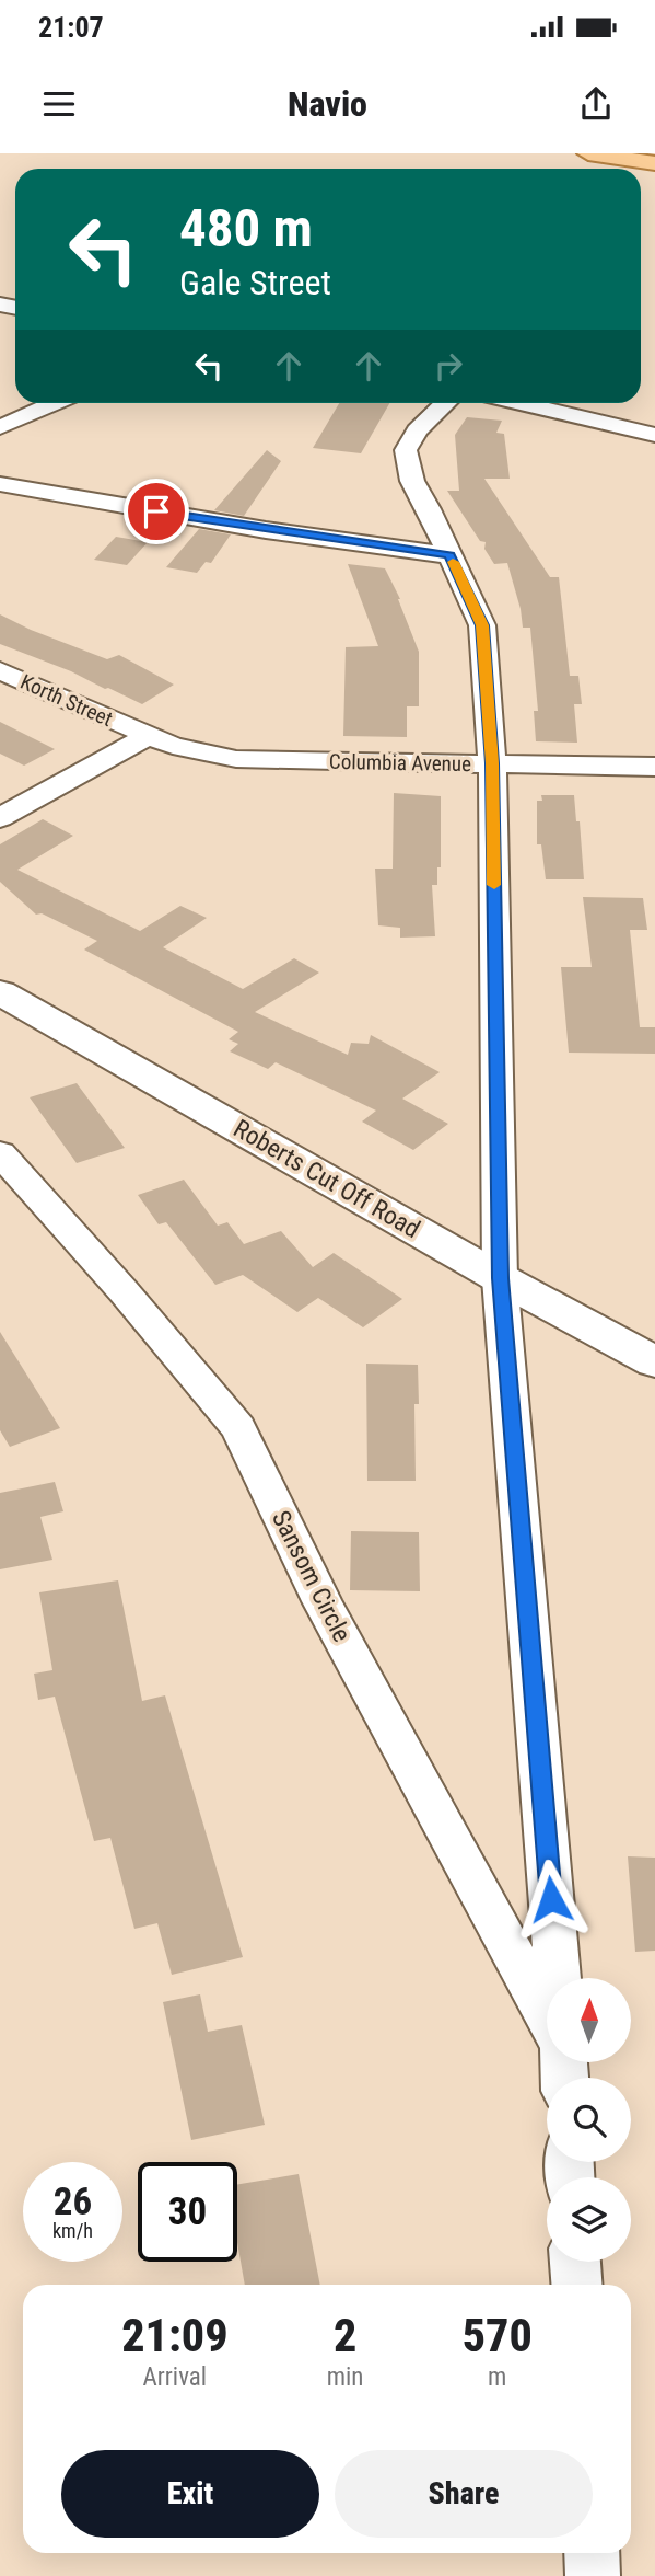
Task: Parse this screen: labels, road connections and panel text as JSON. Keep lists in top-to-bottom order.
{
  "streets": {
    "street": [
      "Korth Street",
      "Columbia Avenue",
      "Roberts Cut Off Road",
      "Sansom Circle"
    ]
  },
  "crossings": [
    ["Korth Street", "Columbia Avenue"]
  ],
  "north": "top",
  "page": {
    "status": "21:07",
    "header": "Navio",
    "turn": ["480 m", "Gale Street"],
    "speed": "26 km/h",
    "limit": "30",
    "eta": [
      "21:09",
      "Arrival",
      "2",
      "min",
      "570",
      "m"
    ],
    "buttons": ["Exit", "Share"]
  }
}
